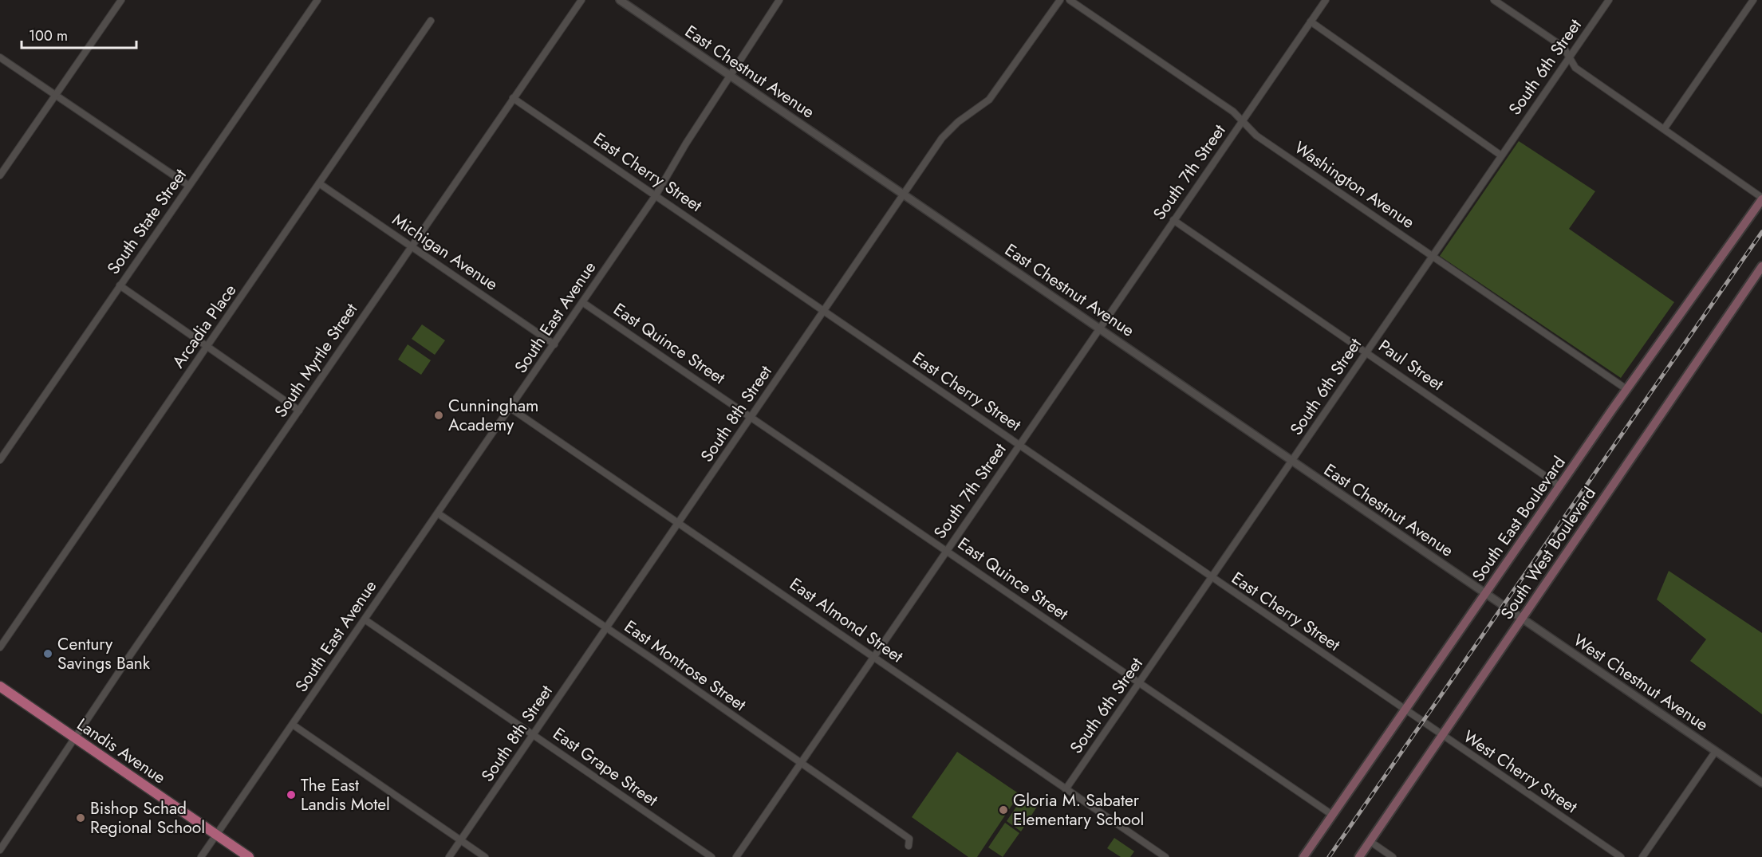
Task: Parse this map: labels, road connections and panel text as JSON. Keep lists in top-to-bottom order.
{
  "streets": {
    "main road": ["South East Boulevard", "South West Boulevard", "Landis Avenue"],
    "street": [
      "South 6th Street",
      "East Chestnut Avenue",
      "East Cherry Street",
      "South 7th Street",
      "Washington Avenue",
      "South State Street",
      "Michigan Avenue",
      "South East Avenue",
      "Arcadia Place",
      "East Quince Street",
      "South Myrtle Street",
      "Paul Street",
      "South 8th Street",
      "East Almond Street",
      "East Montrose Street",
      "West Chestnut Avenue",
      "East Grape Street",
      "West Cherry Street"
    ]
  },
  "crossings": [
    ["South 6th Street", "East Chestnut Avenue"],
    ["South 6th Street", "East Cherry Street"],
    ["South 6th Street", "Washington Avenue"],
    ["South 6th Street", "East Quince Street"],
    ["South 6th Street", "Paul Street"],
    ["South 6th Street", "East Almond Street"],
    ["East Chestnut Avenue", "South 7th Street"],
    ["East Chestnut Avenue", "South East Avenue"],
    ["East Chestnut Avenue", "South 8th Street"],
    ["East Chestnut Avenue", "South East Boulevard"],
    ["East Chestnut Avenue", "West Chestnut Avenue"],
    ["East Cherry Street", "South 7th Street"],
    ["East Cherry Street", "South East Avenue"],
    ["East Cherry Street", "South Myrtle Street"],
    ["East Cherry Street", "South 8th Street"],
    ["East Cherry Street", "South East Boulevard"],
    ["East Cherry Street", "West Cherry Street"],
    ["South 7th Street", "Washington Avenue"],
    ["South 7th Street", "East Quince Street"],
    ["South 7th Street", "Paul Street"],
    ["South 7th Street", "East Almond Street"],
    ["South 7th Street", "East Montrose Street"],
    ["Washington Avenue", "South East Boulevard"],
    ["Michigan Avenue", "South East Avenue"],
    ["Michigan Avenue", "Arcadia Place"],
    ["Michigan Avenue", "South Myrtle Street"],
    ["South East Avenue", "East Quince Street"],
    ["South East Avenue", "East Almond Street"],
    ["South East Avenue", "East Montrose Street"],
    ["South East Avenue", "Landis Avenue"],
    ["South East Avenue", "East Grape Street"],
    ["East Quince Street", "South 8th Street"],
    ["East Quince Street", "South East Boulevard"],
    ["South Myrtle Street", "Landis Avenue"],
    ["Paul Street", "South East Boulevard"],
    ["South 8th Street", "East Almond Street"],
    ["South 8th Street", "East Montrose Street"],
    ["South 8th Street", "East Grape Street"],
    ["South East Boulevard", "West Cherry Street"],
    ["South West Boulevard", "West Chestnut Avenue"],
    ["South West Boulevard", "West Cherry Street"]
  ],
  "places": [
    "Cunningham Academy",
    "Century Savings Bank",
    "The East Landis Motel",
    "Gloria M. Sabater Elementary School",
    "Bishop Schad Regional School"
  ],
  "scale_bar": "100 m"
}
